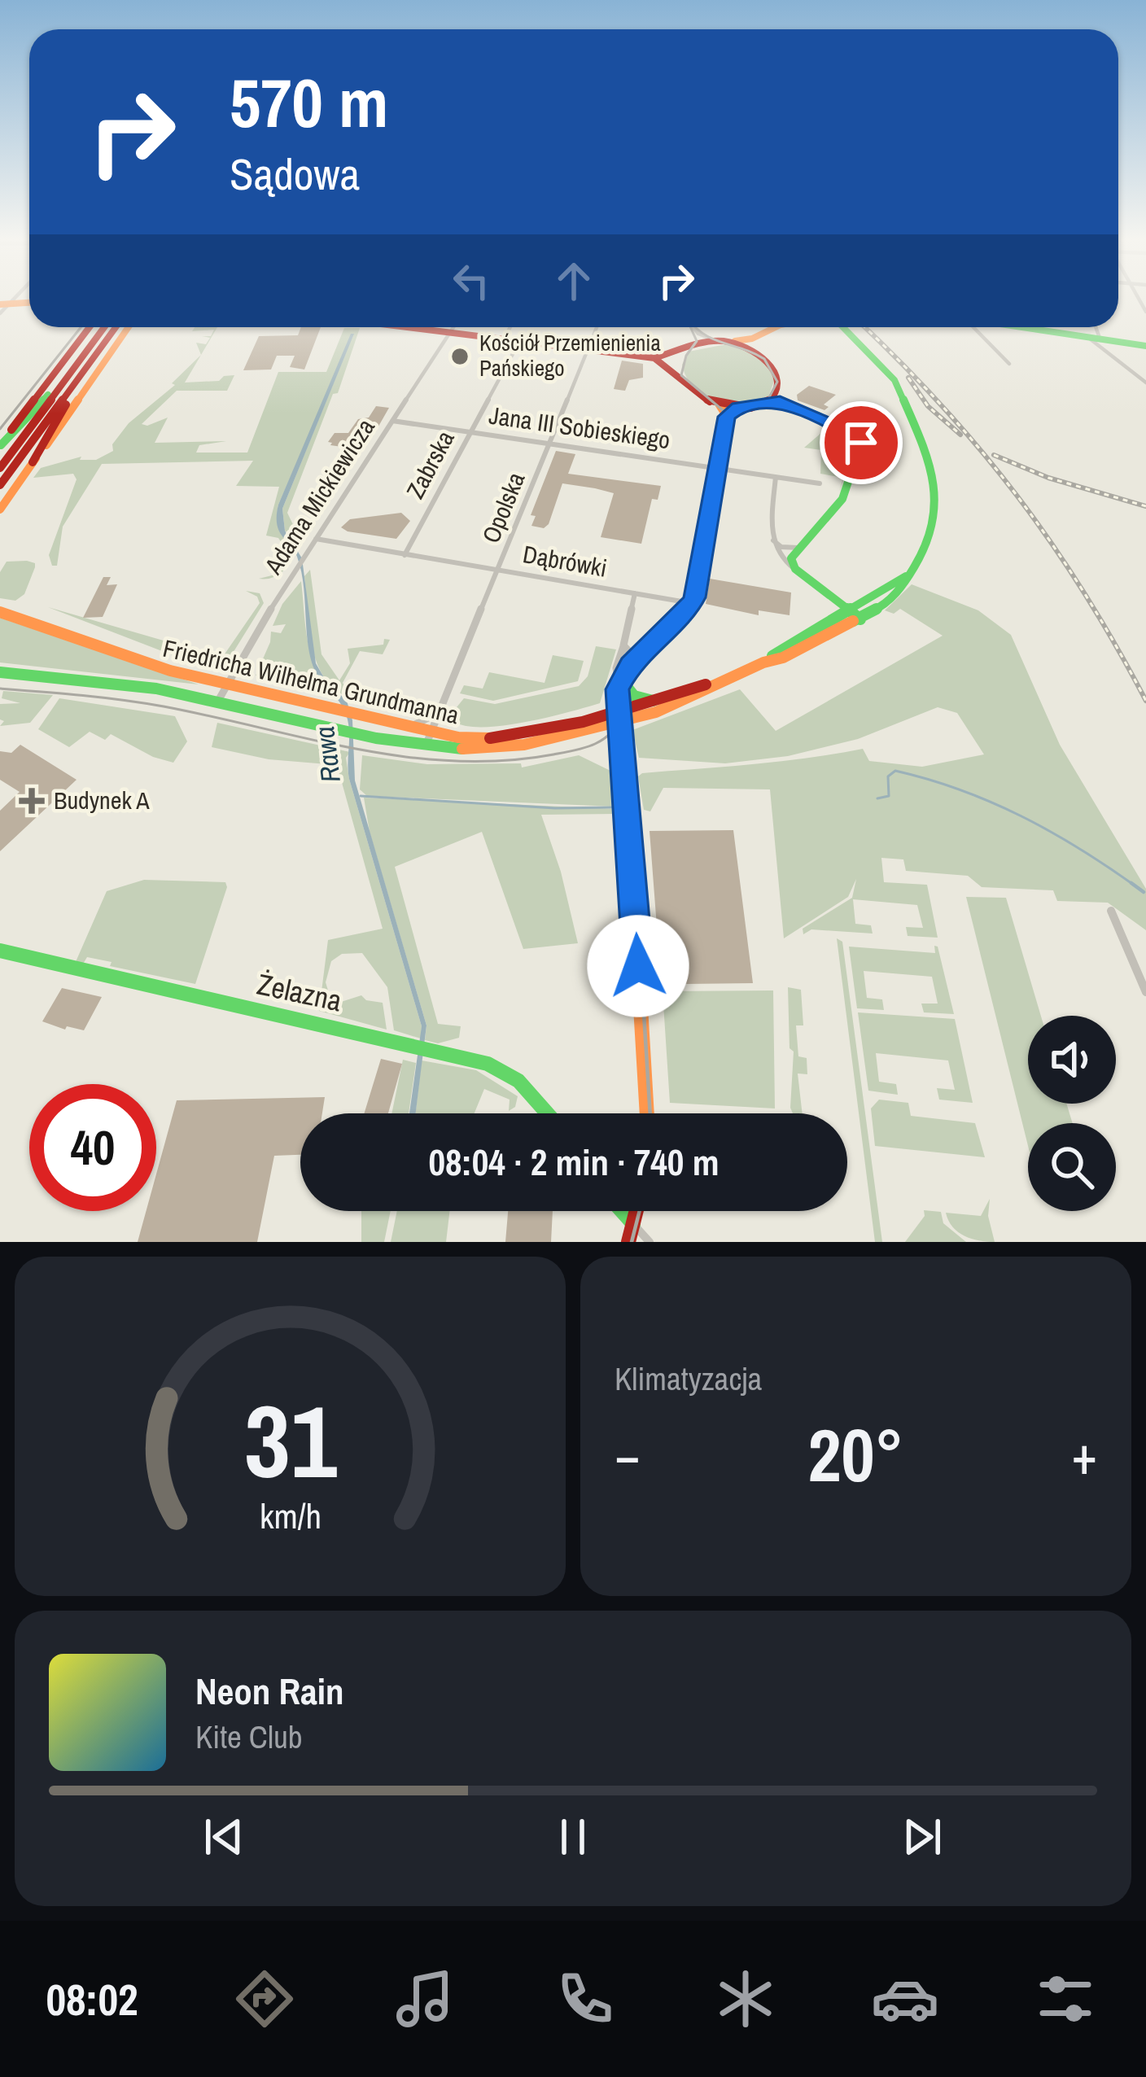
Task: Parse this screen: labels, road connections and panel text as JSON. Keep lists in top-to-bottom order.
{
  "streets": {
    "main road": ["Friedricha Wilhelma Grundmanna", "Żelazna"],
    "street": [
      "Jana III Sobieskiego",
      "Zabrska",
      "Adama Mickiewicza",
      "Opolska",
      "Dąbrówki"
    ]
  },
  "crossings": [
    ["Jana III Sobieskiego", "Zabrska"],
    ["Jana III Sobieskiego", "Adama Mickiewicza"],
    ["Jana III Sobieskiego", "Opolska"],
    ["Zabrska", "Dąbrówki"],
    ["Adama Mickiewicza", "Dąbrówki"],
    ["Adama Mickiewicza", "Friedricha Wilhelma Grundmanna"],
    ["Opolska", "Dąbrówki"],
    ["Opolska", "Friedricha Wilhelma Grundmanna"]
  ],
  "water": ["Rawa"],
  "places": {
    "other": ["Kościół Przemienienia Pańskiego"],
    "health": ["Budynek A"]
  },
  "page": {
    "turn": ["570 m", "Sądowa"],
    "limit": "40",
    "trip": "08:04 · 2 min · 740 m",
    "tile": "Klimatyzacja",
    "heat": ["−", "20°", "+"],
    "song": ["Neon Rain", "Kite Club"],
    "tabs": "08:02",
    "gauge": ["31", "km/h"]
  }
}
